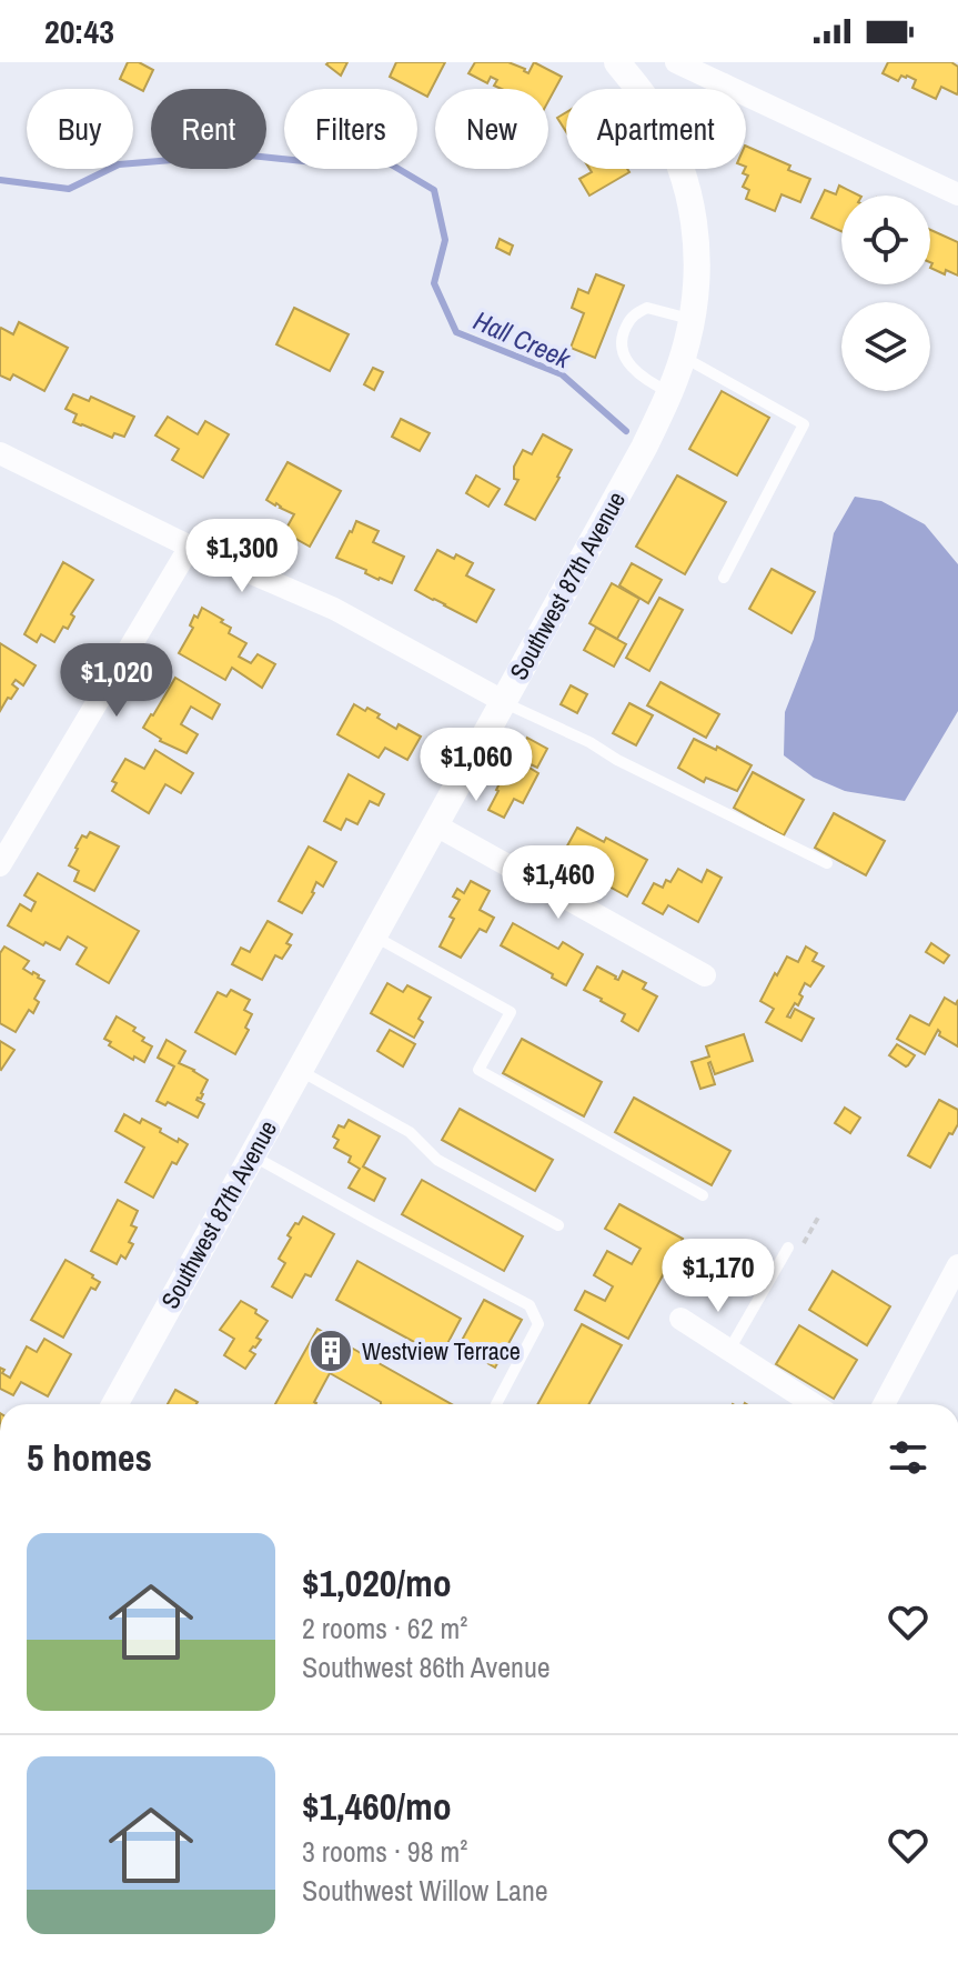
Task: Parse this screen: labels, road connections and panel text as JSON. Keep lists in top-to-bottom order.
{
  "streets": {
    "street": ["Southwest 87th Avenue"]
  },
  "water": ["Hall Creek"],
  "places": {
    "building": ["Westview Terrace"]
  },
  "page": {
    "status": "20:43",
    "chip": [
      "Buy",
      "Rent",
      "Filters",
      "New",
      "Apartment"
    ],
    "price": [
      "$1,300",
      "$1,020",
      "$1,060",
      "$1,460",
      "$1,170"
    ],
    "heading": "5 homes",
    "list": [
      {
        "name": "$1,020/mo",
        "note": "2 rooms · 62 m² · Southwest 86th Avenue"
      },
      {
        "name": "$1,460/mo",
        "note": "3 rooms · 98 m² · Southwest Willow Lane"
      }
    ]
  }
}
